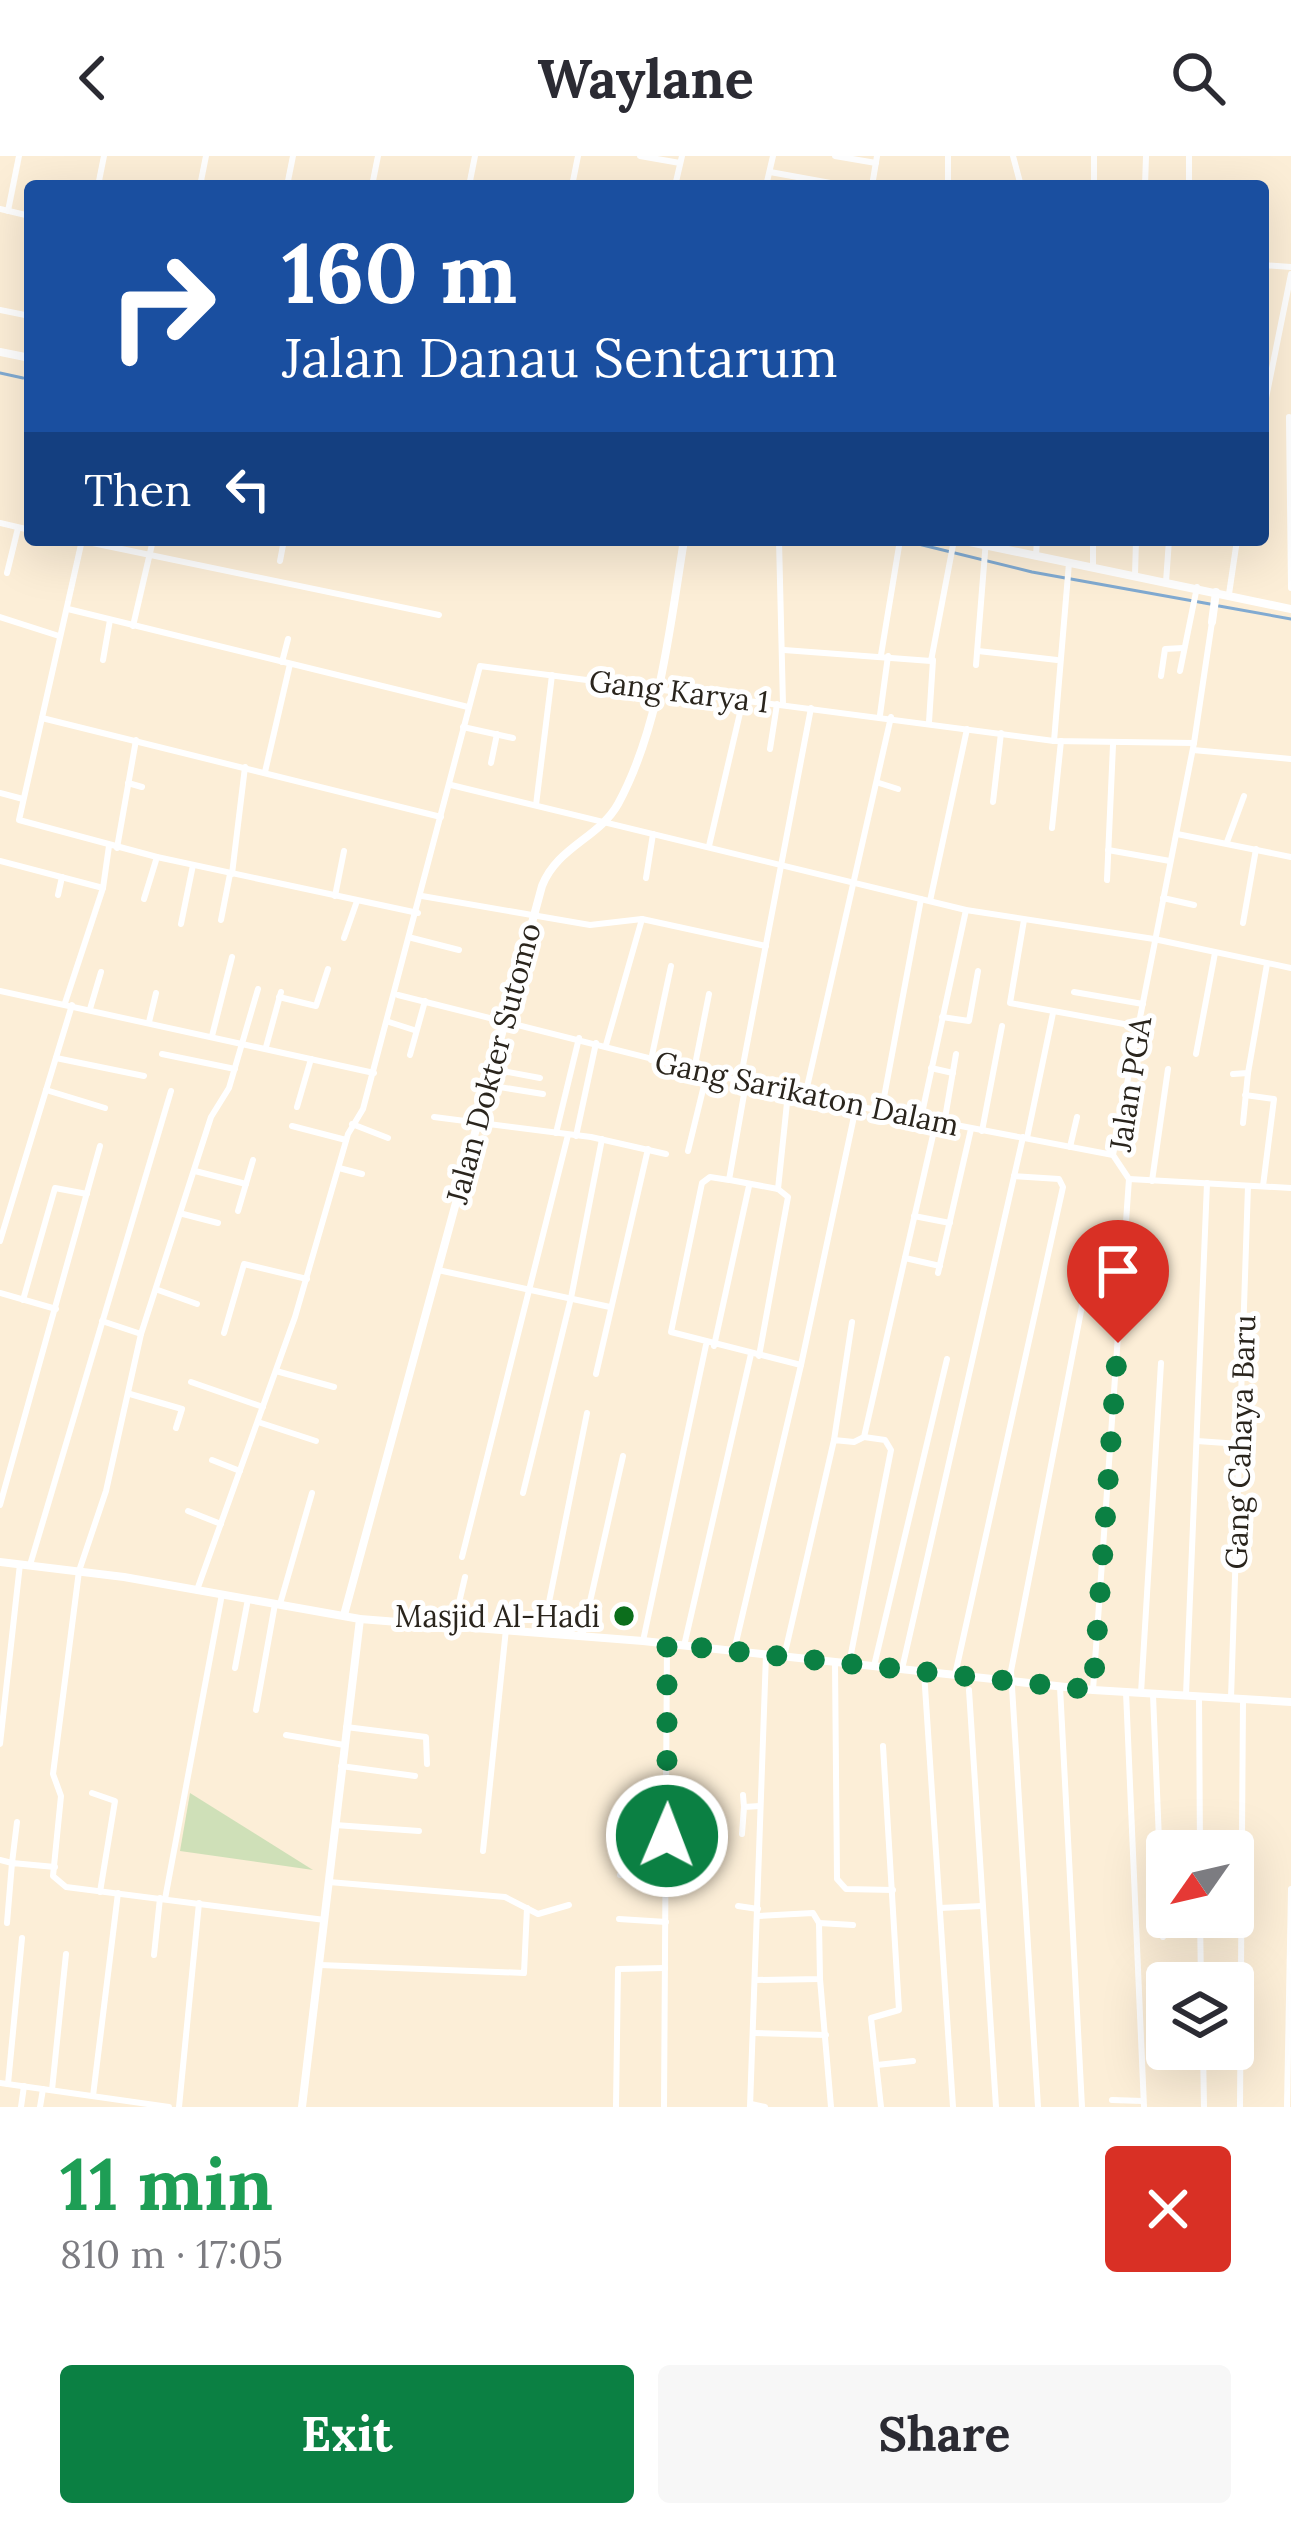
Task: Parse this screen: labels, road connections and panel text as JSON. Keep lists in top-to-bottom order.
{
  "streets": {
    "street": [
      "Gang Karya 1",
      "Jalan Dokter Sutomo",
      "Jalan PGA",
      "Gang Sarikaton Dalam",
      "Gang Cahaya Baru"
    ]
  },
  "crossings": [
    ["Gang Karya 1", "Jalan Dokter Sutomo"],
    ["Gang Karya 1", "Jalan PGA"],
    ["Gang Karya 1", "Gang Sarikaton Dalam"],
    ["Jalan Dokter Sutomo", "Gang Sarikaton Dalam"],
    ["Jalan PGA", "Gang Sarikaton Dalam"]
  ],
  "places": ["Masjid Al-Hadi"],
  "north": "bottom left",
  "page": {
    "header": "Waylane",
    "turn": ["160 m", "Jalan Danau Sentarum"],
    "then": "Then",
    "heading": ["11 min", "810 m · 17:05"],
    "buttons": ["Exit", "Share"]
  }
}
